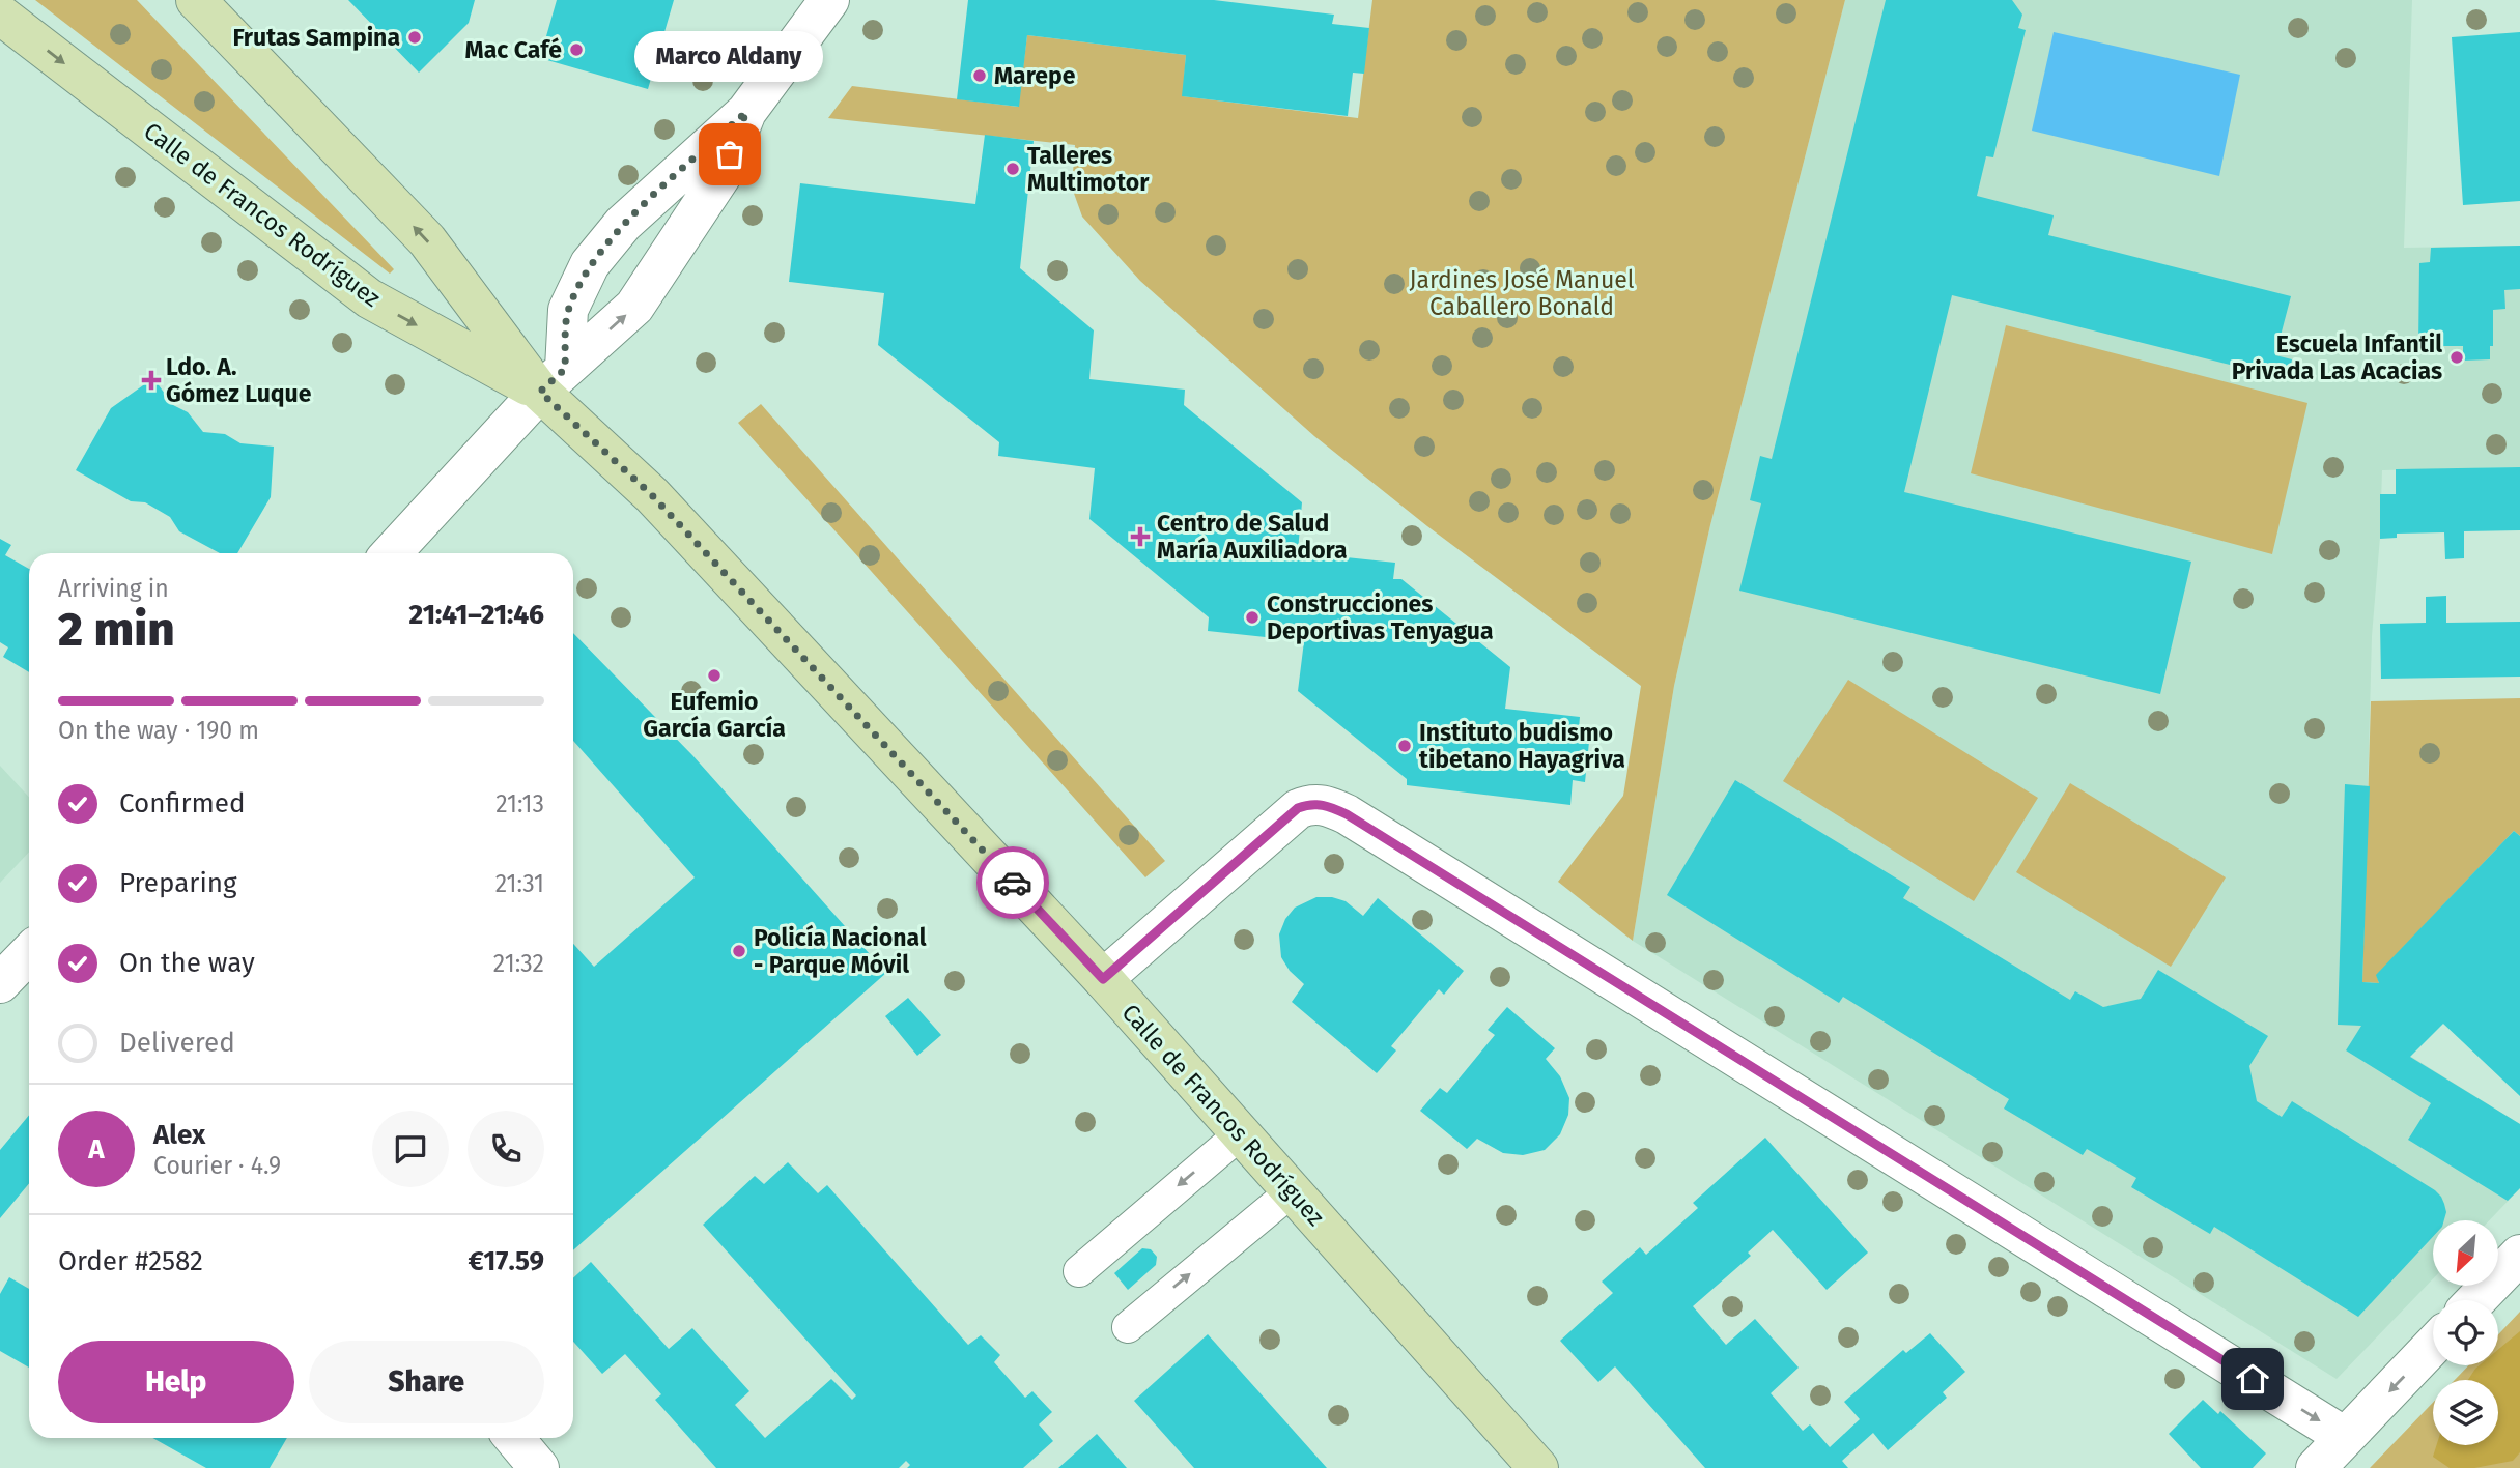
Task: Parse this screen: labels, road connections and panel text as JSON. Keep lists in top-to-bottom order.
{
  "streets": {
    "street": ["Calle de Francos Rodríguez"]
  },
  "parks": ["Jardines José Manuel Caballero Bonald"],
  "places": {
    "other": [
      "Frutas Sampina",
      "Mac Café",
      "Marepe",
      "Marco Aldany",
      "Talleres Multimotor",
      "Escuela Infantil Privada Las Acacias",
      "Construcciones Deportivas Tenyagua",
      "Eufemio García García",
      "Instituto budismo tibetano Hayagriva",
      "Policía Nacional - Parque Móvil"
    ],
    "health": ["Ldo. A. Gómez Luque", "Centro de Salud María Auxiliadora"]
  },
  "north": "bottom left",
  "page": {
    "bubble": "Marco Aldany",
    "heading": ["2 min", "Arriving in", "21:41–21:46"],
    "panel": [
      "Alex",
      "Courier · 4.9",
      "Order #2582",
      "€17.59"
    ],
    "bar": "On the way · 190 m",
    "list": [
      ["Confirmed", "21:13"],
      ["Preparing", "21:31"],
      ["On the way", "21:32"],
      "Delivered"
    ],
    "round": "A",
    "buttons": ["Help", "Share"]
  }
}
